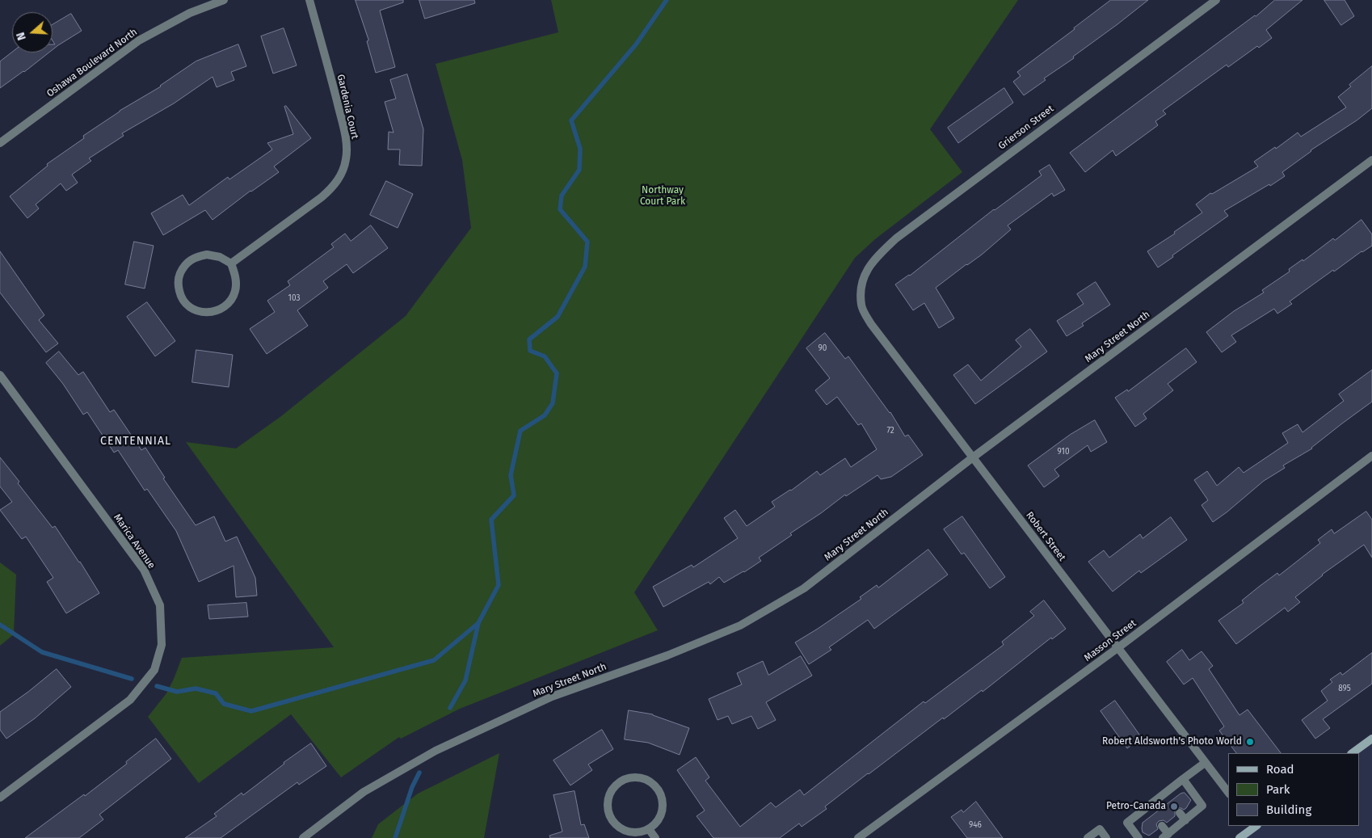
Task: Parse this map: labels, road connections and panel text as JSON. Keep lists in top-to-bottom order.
{
  "streets": {
    "street": [
      "Oshawa Boulevard North",
      "Gardenia Court",
      "Grierson Street",
      "Mary Street North",
      "Robert Street",
      "Marica Avenue",
      "Masson Street"
    ]
  },
  "crossings": [
    ["Grierson Street", "Robert Street"],
    ["Mary Street North", "Robert Street"],
    ["Robert Street", "Masson Street"]
  ],
  "districts": ["CENTENNIAL"],
  "parks": ["Northway Court Park"],
  "places": ["Robert Aldsworth's Photo World", "Petro-Canada"],
  "house_numbers": [
    "103",
    "90",
    "72",
    "910",
    "895",
    "946"
  ],
  "legend": ["Road", "Park", "Building"],
  "north": "left"
}
